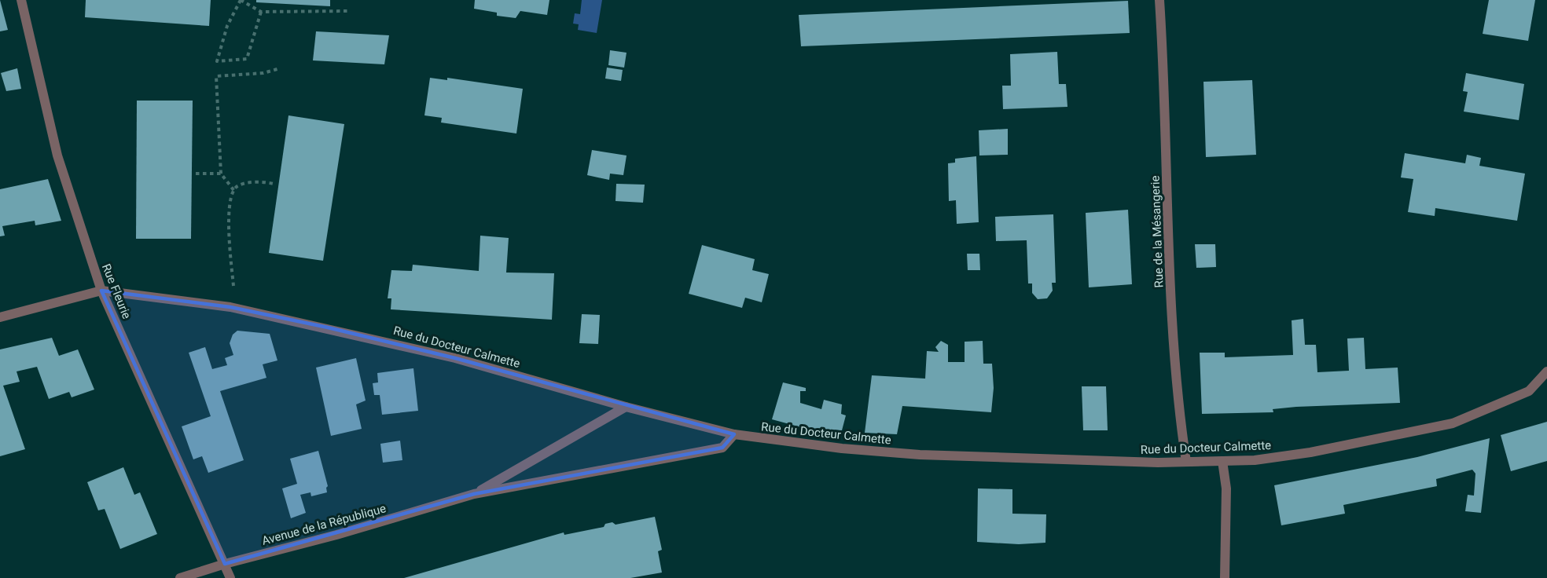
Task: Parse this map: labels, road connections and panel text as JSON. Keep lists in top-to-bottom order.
{
  "streets": {
    "street": [
      "Rue de la Mésangerie",
      "Rue Fleurie",
      "Rue du Docteur Calmette",
      "Avenue de la République"
    ]
  },
  "crossings": [
    ["Rue de la Mésangerie", "Rue du Docteur Calmette"],
    ["Rue Fleurie", "Rue du Docteur Calmette"],
    ["Rue Fleurie", "Avenue de la République"],
    ["Rue du Docteur Calmette", "Avenue de la République"]
  ]
}
